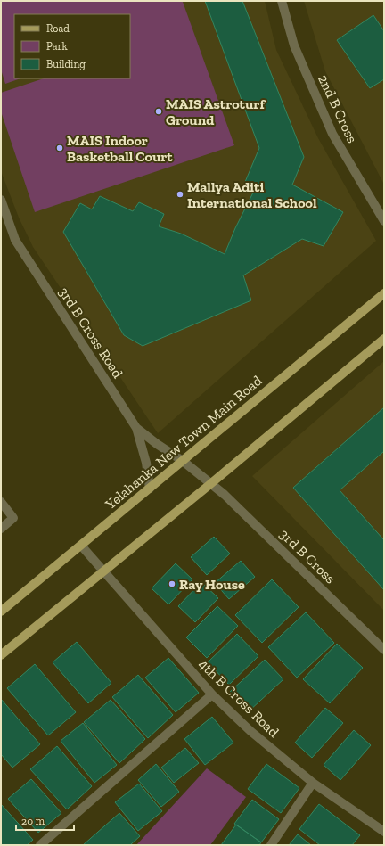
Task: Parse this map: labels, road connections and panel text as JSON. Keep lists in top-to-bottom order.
{
  "streets": {
    "main road": ["Yelahanka New Town Main Road"],
    "street": [
      "2nd B Cross",
      "3rd B Cross Road",
      "3rd B Cross",
      "4th B Cross Road"
    ]
  },
  "crossings": [
    ["3rd B Cross Road", "Yelahanka New Town Main Road"],
    ["3rd B Cross Road", "3rd B Cross"],
    ["Yelahanka New Town Main Road", "3rd B Cross"],
    ["Yelahanka New Town Main Road", "4th B Cross Road"]
  ],
  "places": [
    "MAIS Astroturf Ground",
    "MAIS Indoor Basketball Court",
    "Mallya Aditi International School",
    "Ray House"
  ],
  "legend": ["Road", "Park", "Building"],
  "scale_bar": "20 m"
}
